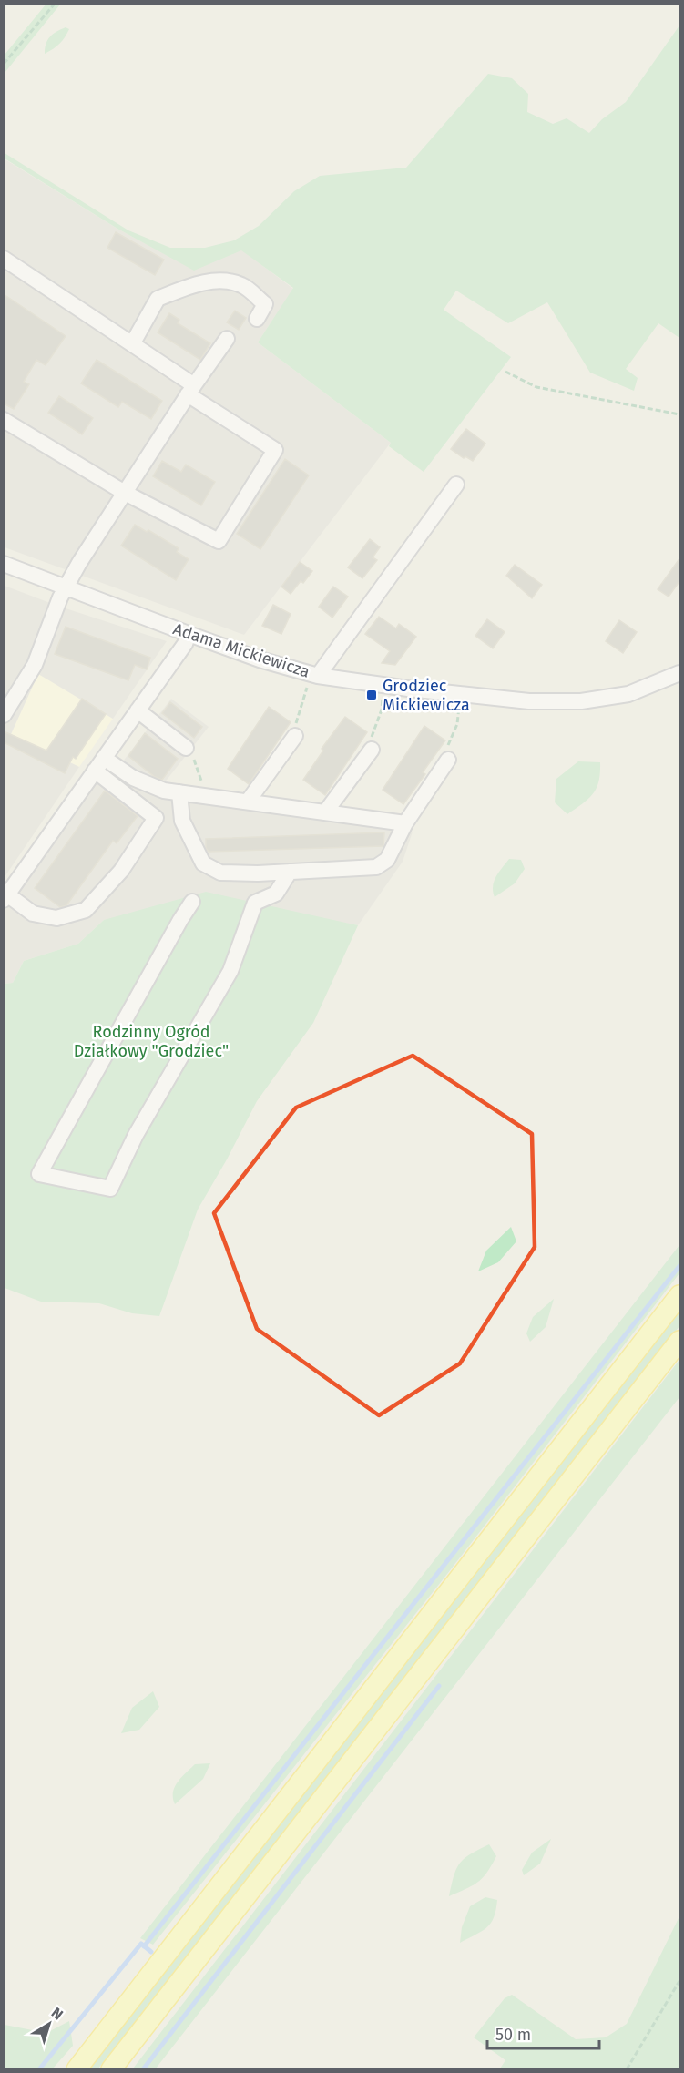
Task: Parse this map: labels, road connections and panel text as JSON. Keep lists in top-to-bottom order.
{
  "streets": {
    "street": ["Adama Mickiewicza"]
  },
  "parks": ["Rodzinny Ogród Działkowy \"Grodziec\""],
  "places": {
    "transit": ["Grodziec Mickiewicza"]
  },
  "scale_bar": "50 m",
  "north": "top right"
}
